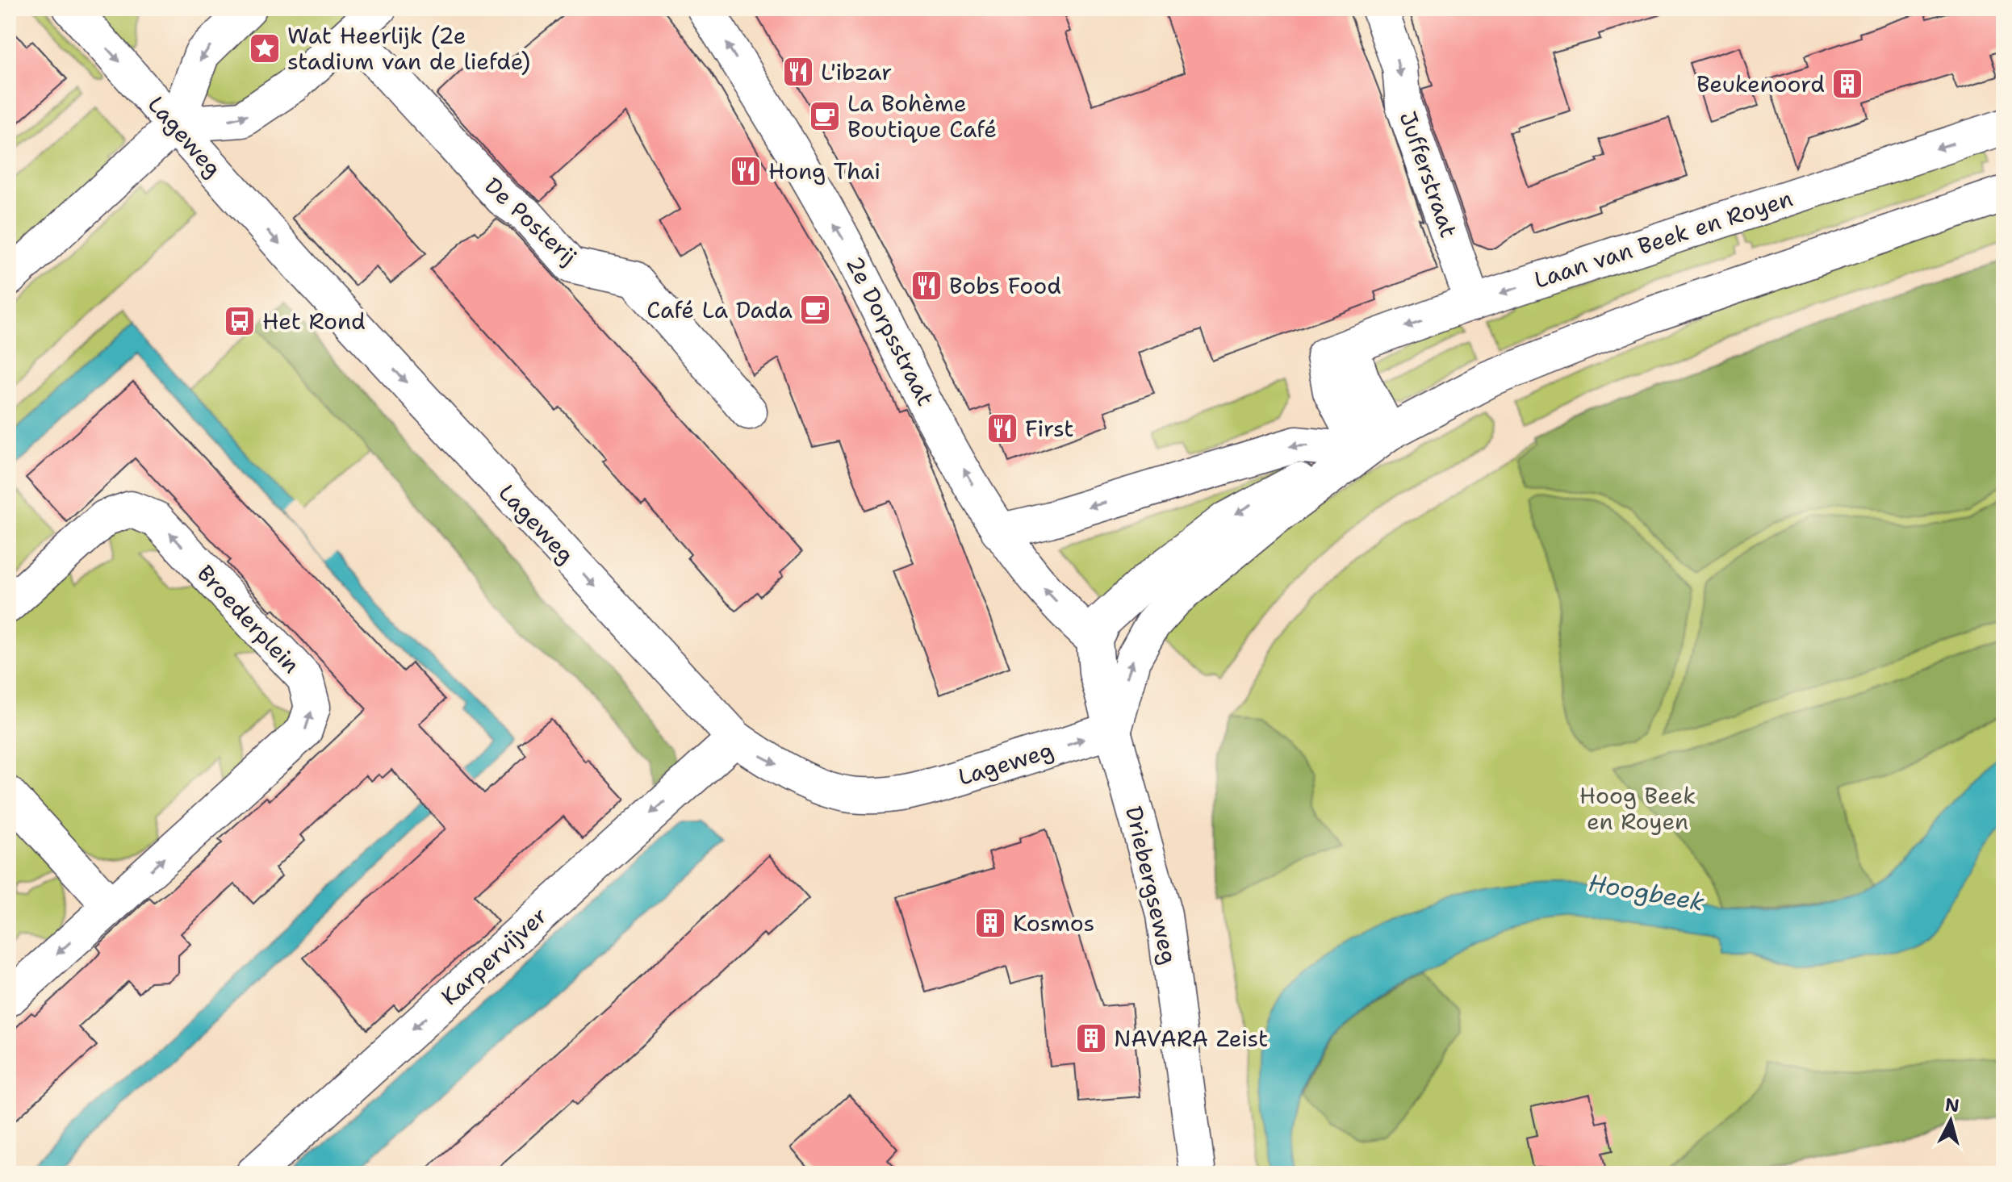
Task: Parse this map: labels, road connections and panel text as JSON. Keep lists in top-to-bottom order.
{
  "streets": {
    "main road": [
      "Lageweg",
      "Jufferstraat",
      "De Posterij",
      "Laan van Beek en Royen",
      "2e Dorpsstraat",
      "Broederplein",
      "Driebergseweg",
      "Karpervijver"
    ]
  },
  "crossings": [
    ["Lageweg", "Driebergseweg"],
    ["Lageweg", "Karpervijver"],
    ["Jufferstraat", "Laan van Beek en Royen"],
    ["2e Dorpsstraat", "Driebergseweg"]
  ],
  "one_way": [
    "Lageweg",
    "Jufferstraat",
    "2e Dorpsstraat",
    "Karpervijver"
  ],
  "water": ["Hoogbeek"],
  "parks": ["Hoog Beek en Royen"],
  "places": {
    "place": ["Wat Heerlijk (2e stadium van de liefde)"],
    "restaurant": [
      "L'ibzar",
      "Hong Thai",
      "Bobs Food",
      "First"
    ],
    "building": ["Beukenoord", "Kosmos", "NAVARA Zeist"],
    "cafe": ["La Bohème Boutique Café", "Café La Dada"],
    "bus stop": ["Het Rond"]
  },
  "north": "top"
}
